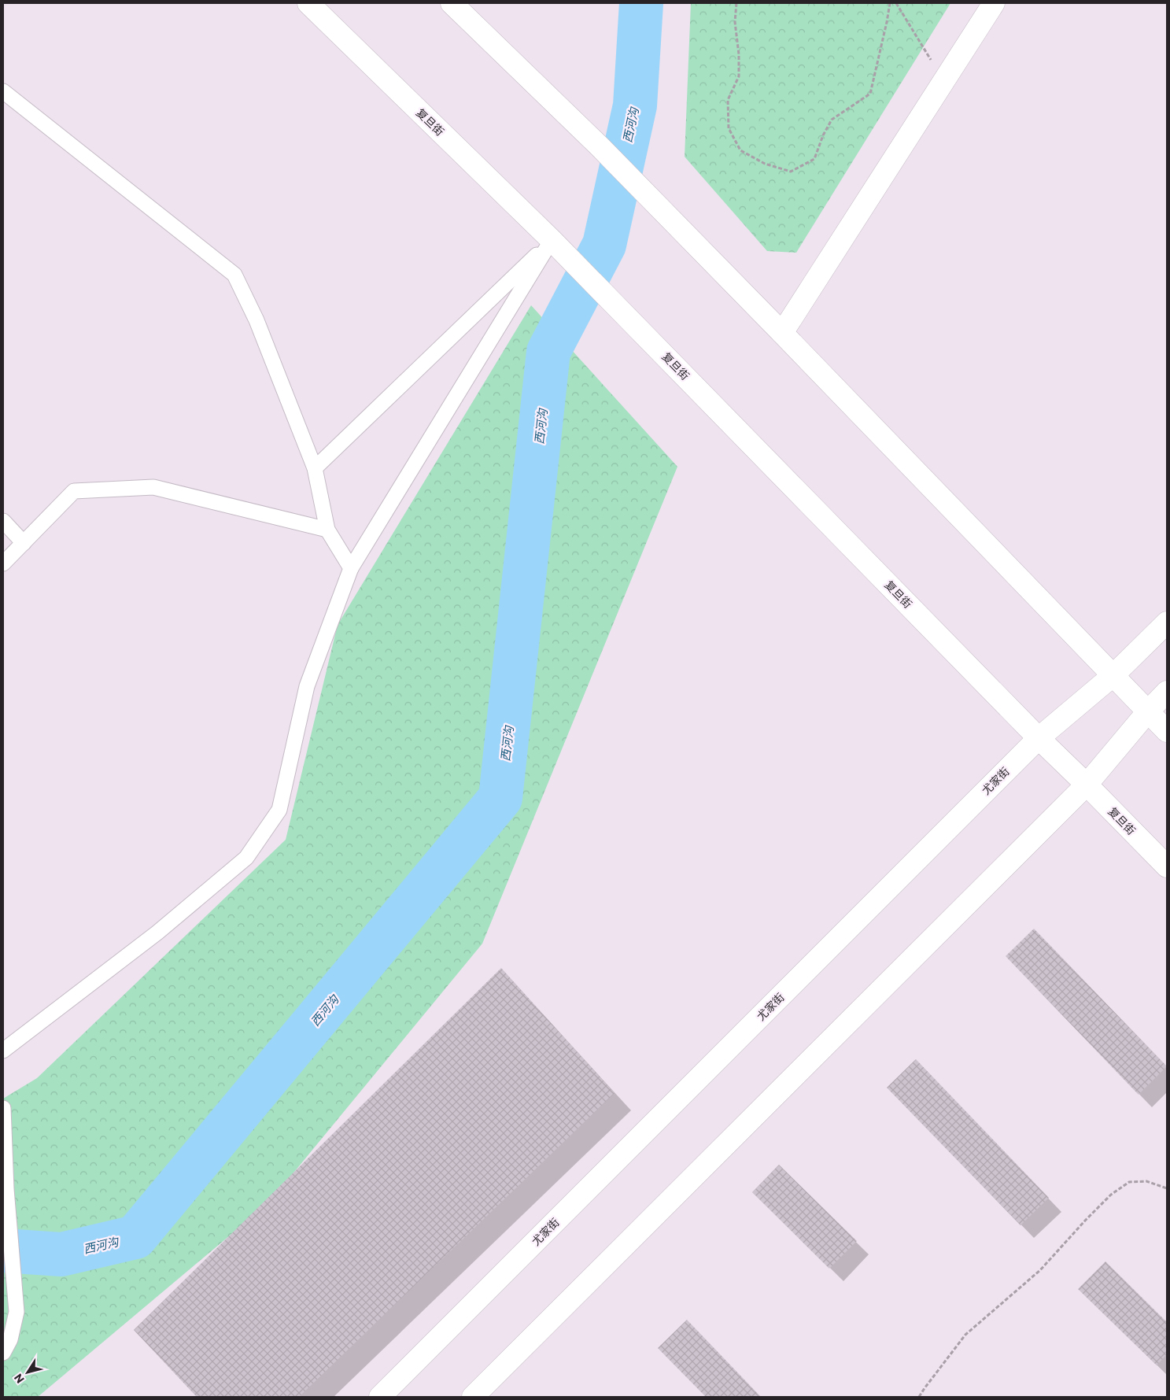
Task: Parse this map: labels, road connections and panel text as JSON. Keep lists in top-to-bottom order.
{
  "streets": {
    "main road": ["复旦街", "尤家街"]
  },
  "crossings": [
    ["复旦街", "尤家街"]
  ],
  "water": ["西河沟"],
  "north": "bottom left"
}
